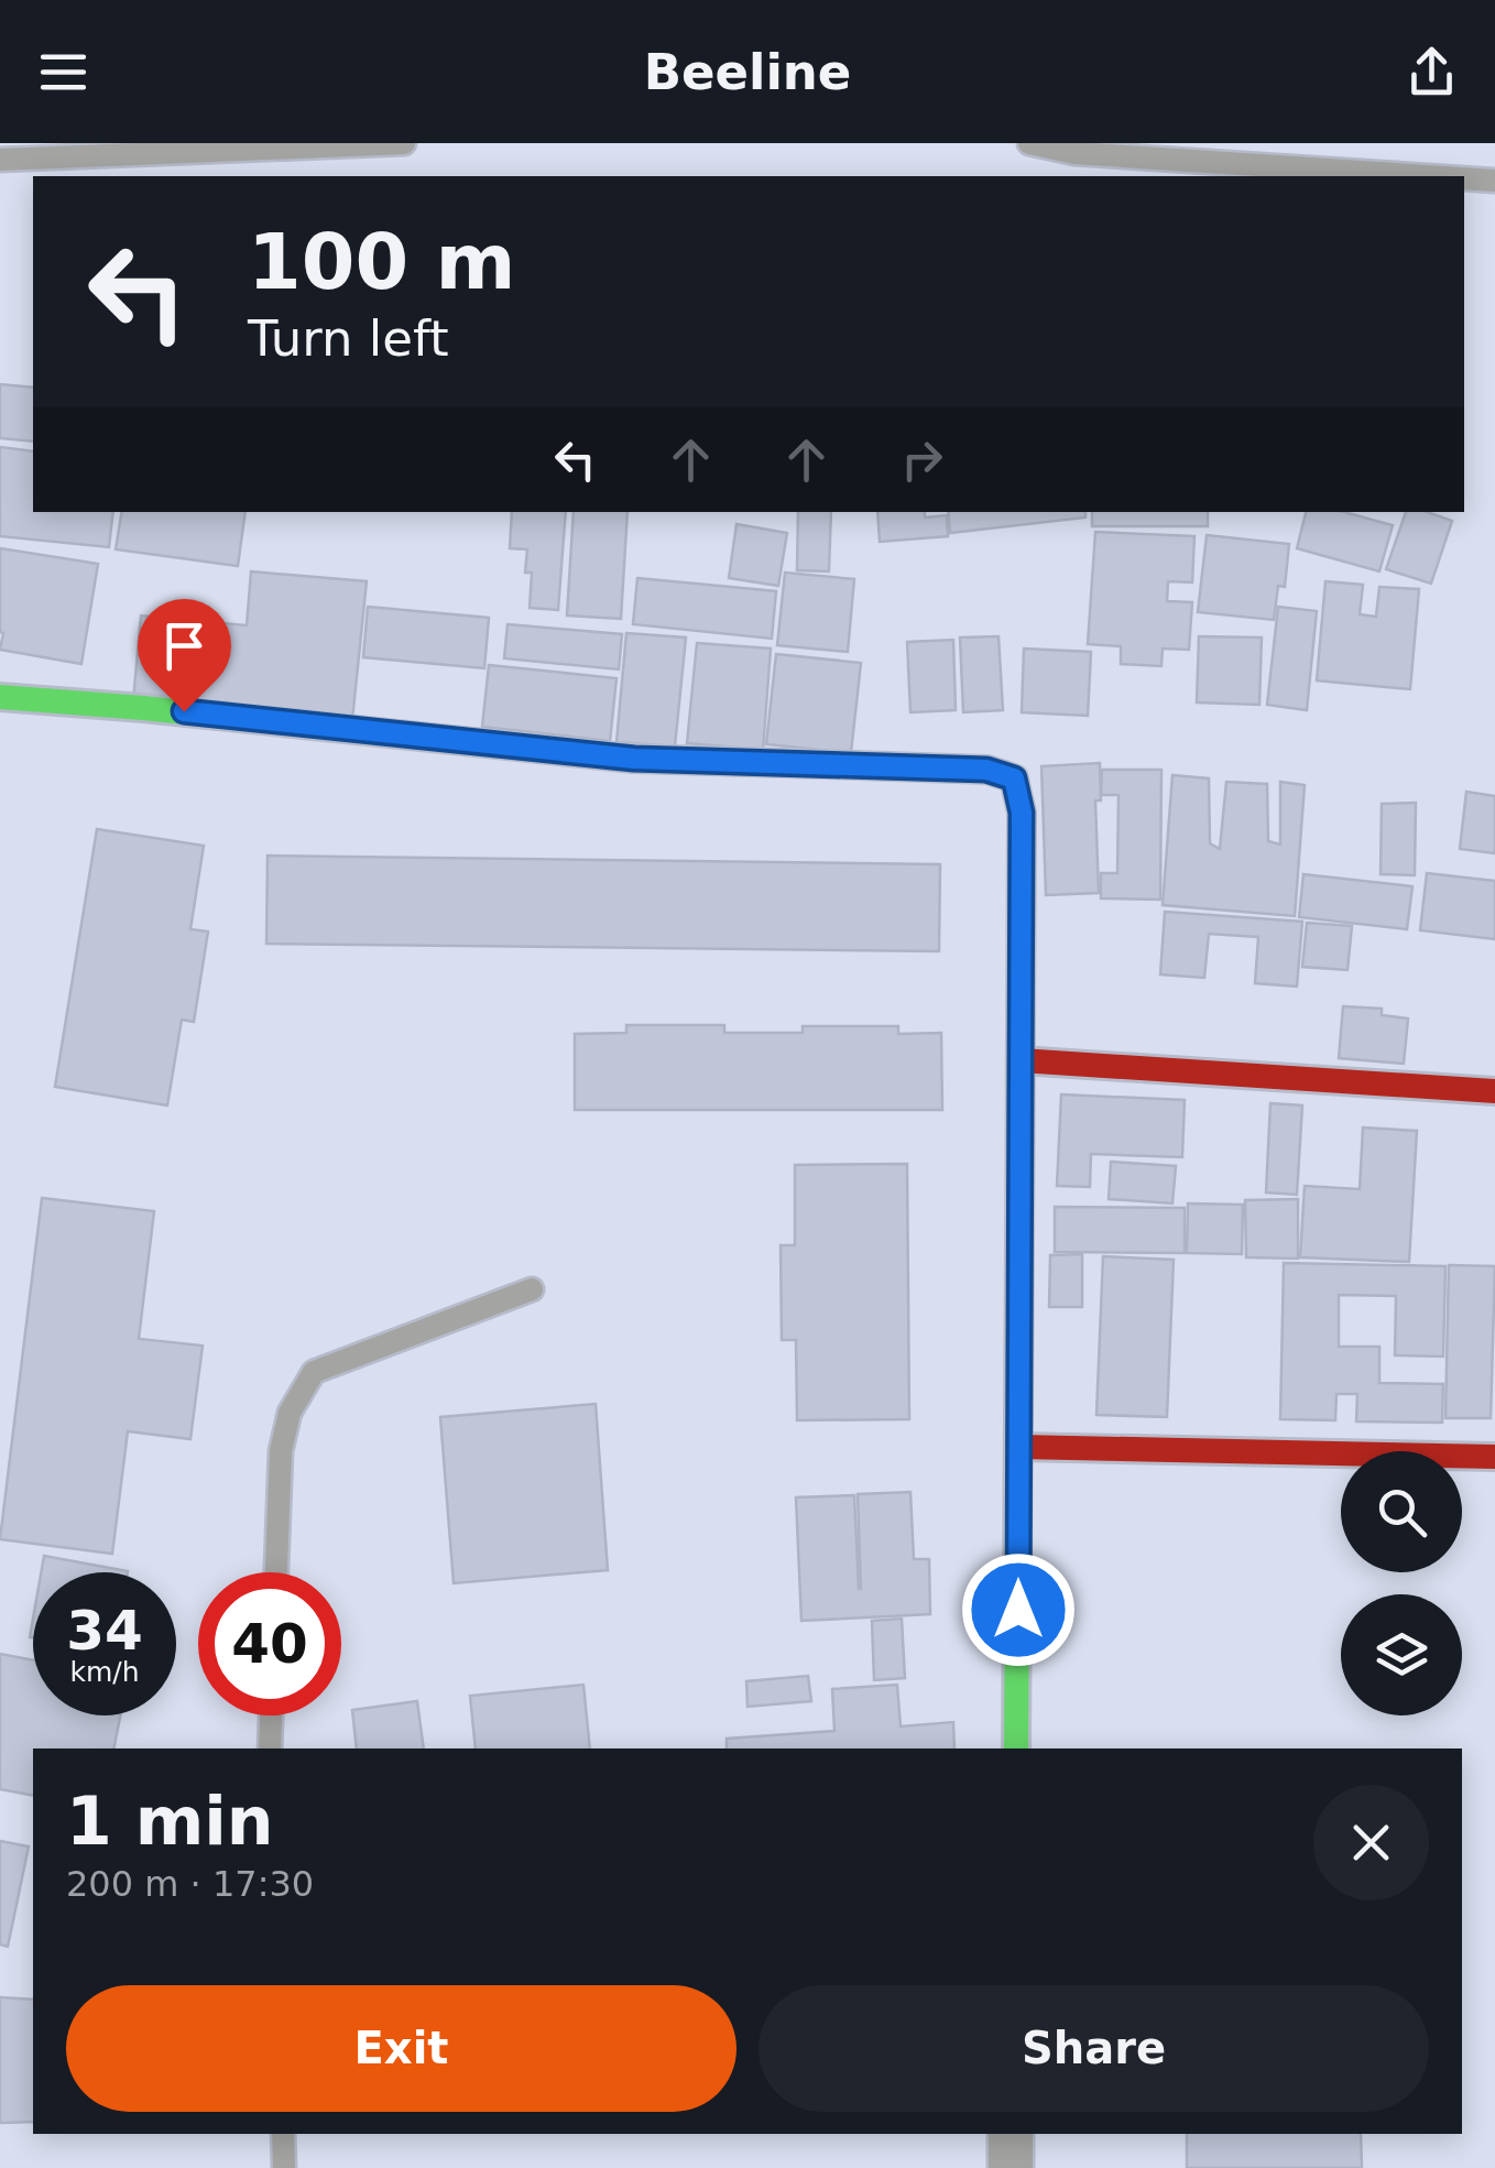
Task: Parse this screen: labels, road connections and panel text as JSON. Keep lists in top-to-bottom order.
{
  "page": {
    "header": "Beeline",
    "turn": ["100 m", "Turn left"],
    "speed": "34 km/h",
    "limit": "40",
    "heading": ["1 min", "200 m · 17:30"],
    "buttons": ["Exit", "Share"]
  }
}
